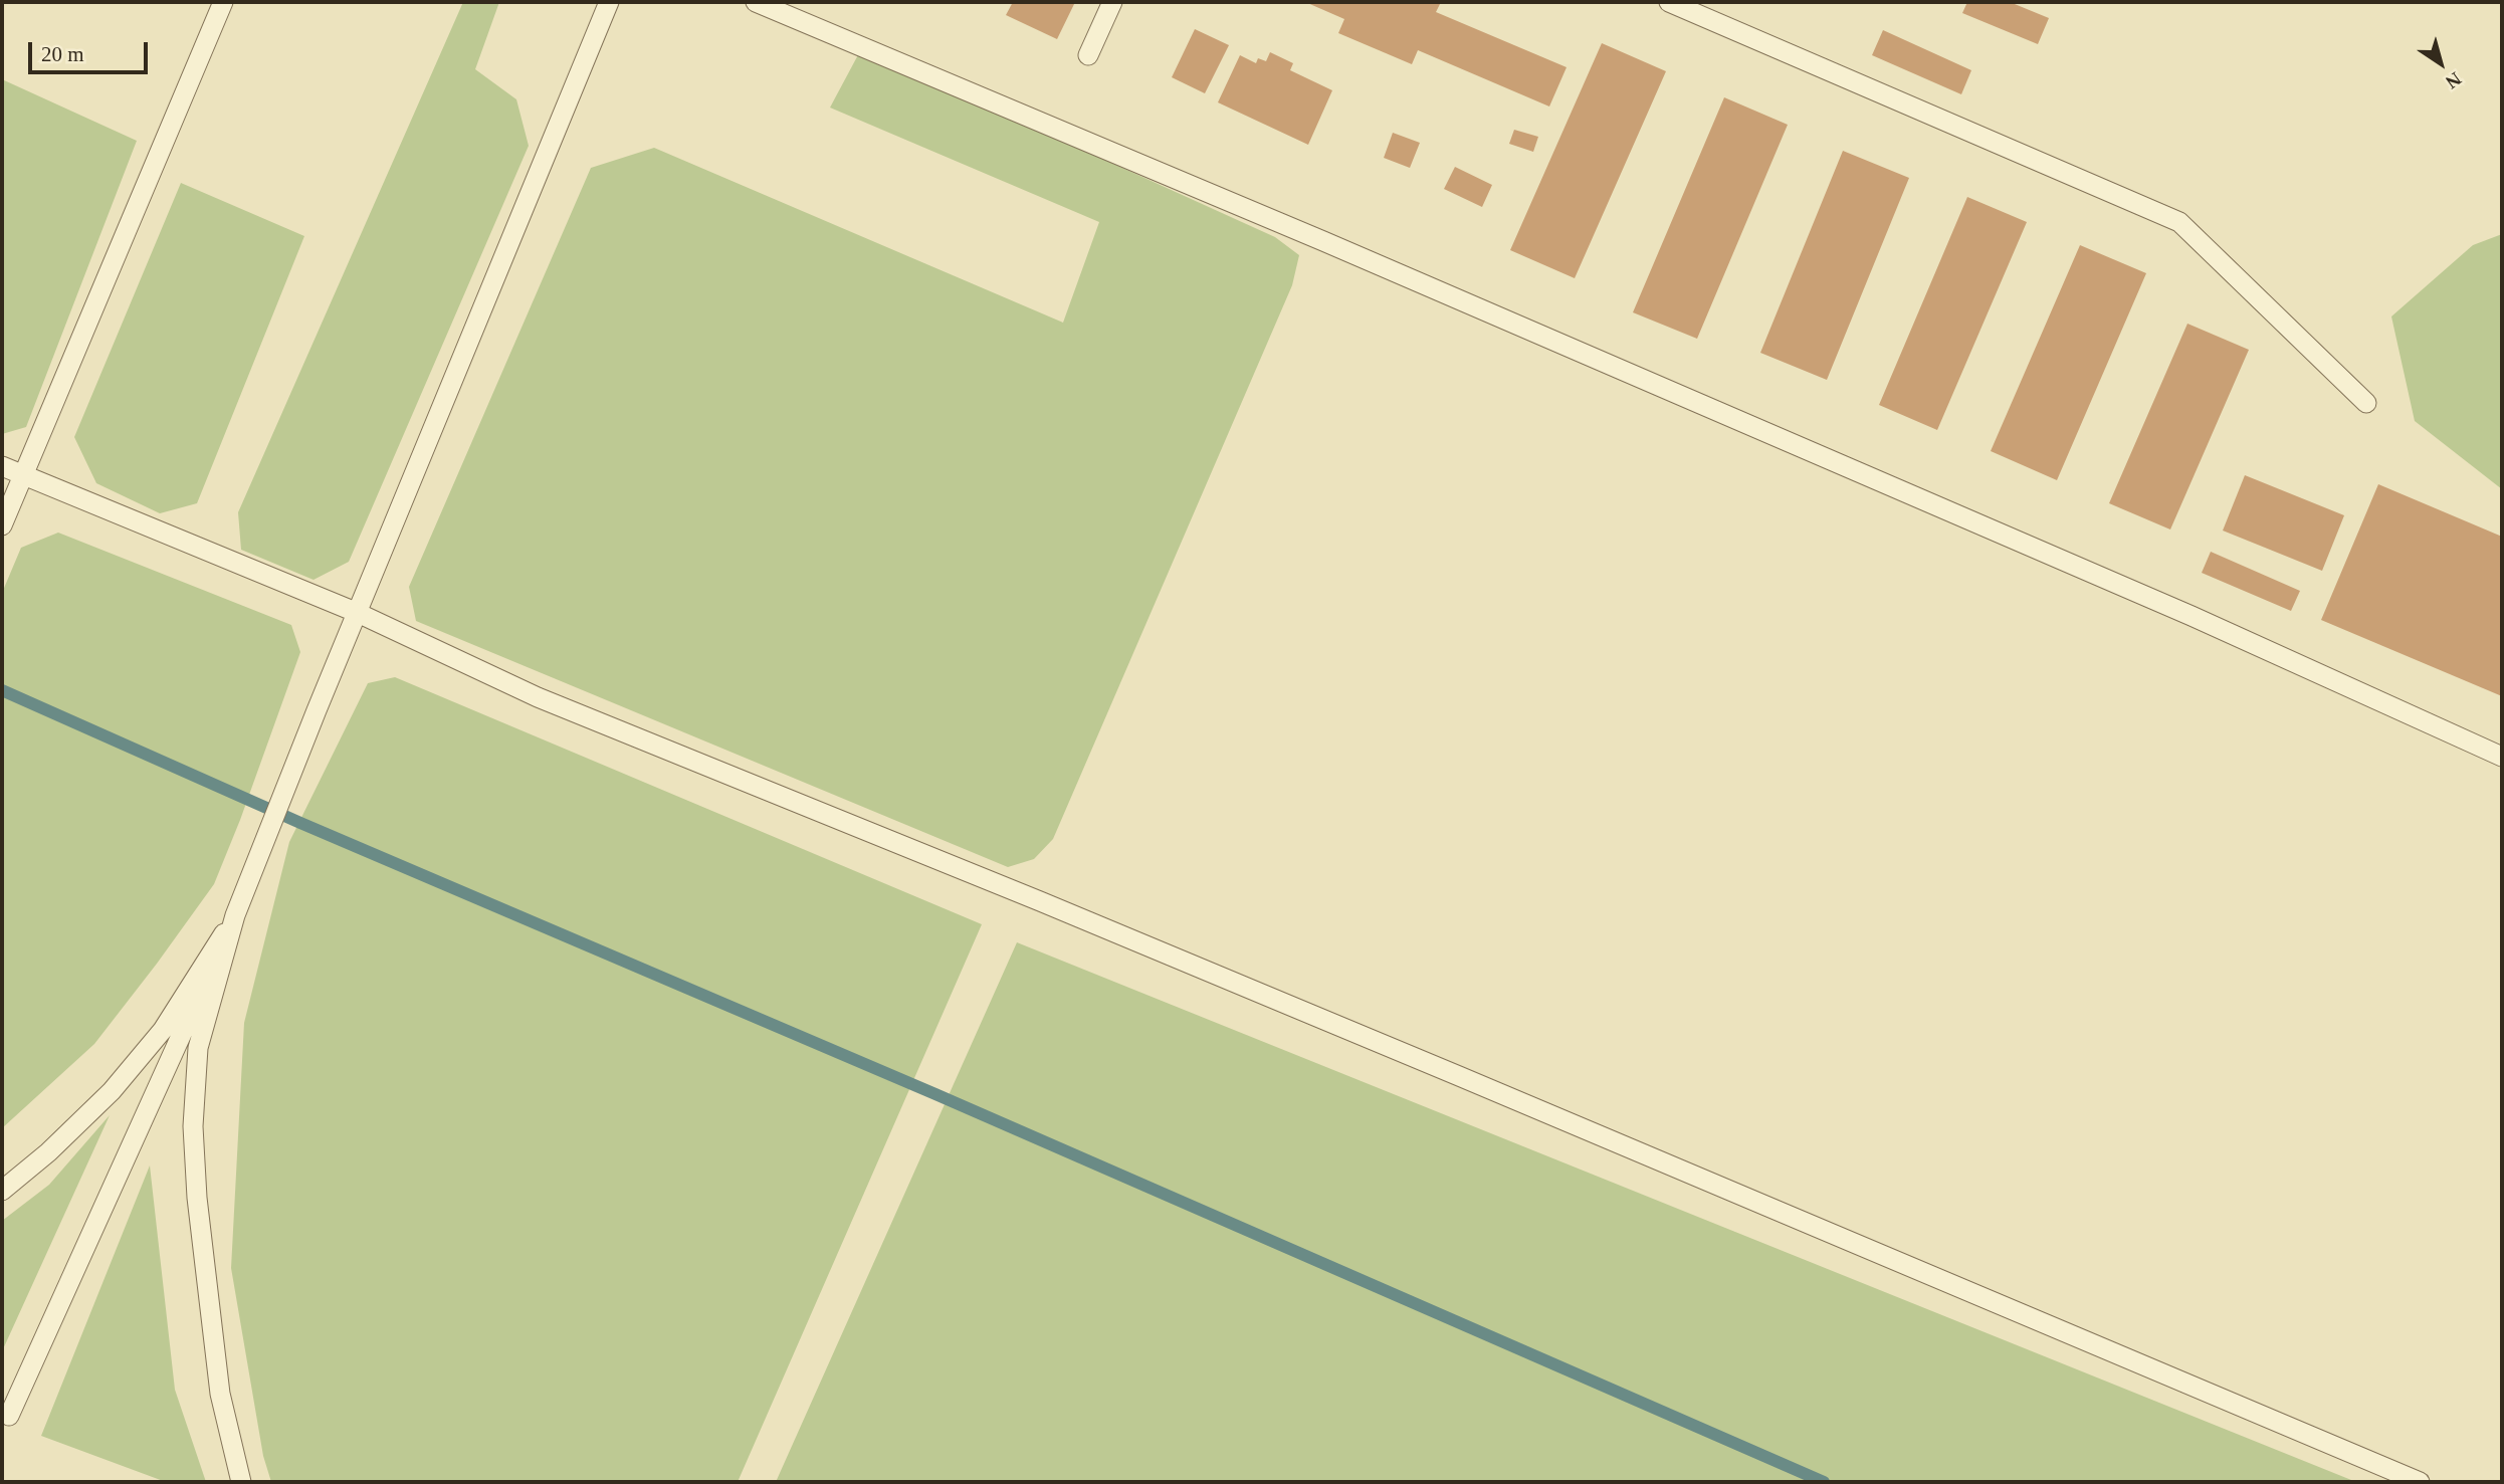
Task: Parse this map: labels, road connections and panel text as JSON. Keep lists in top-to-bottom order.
{
  "scale_bar": "20 m",
  "north": "bottom right"
}
